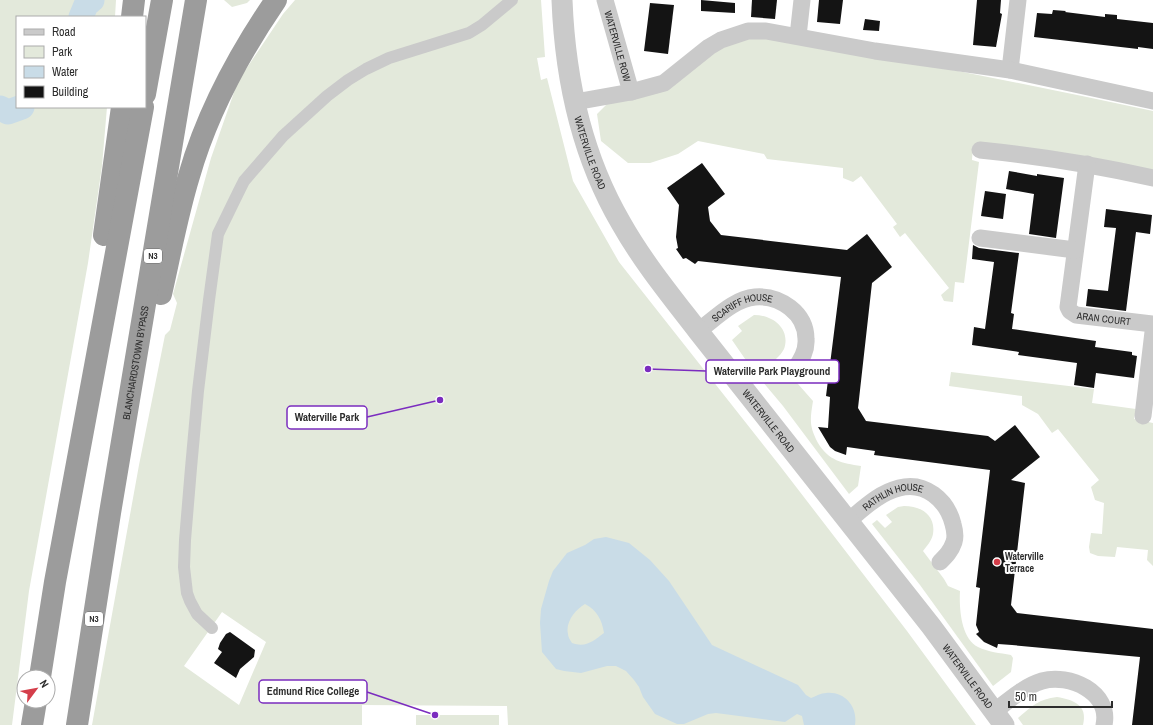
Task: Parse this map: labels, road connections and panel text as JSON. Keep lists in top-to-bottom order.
{
  "streets": {
    "highway": ["N3", "BLANCHARDSTOWN BYPASS"],
    "street": [
      "WATERVILLE ROW",
      "WATERVILLE ROAD",
      "SCARIFF HOUSE",
      "ARAN COURT",
      "RATHLIN HOUSE"
    ]
  },
  "crossings": [
    ["WATERVILLE ROAD", "SCARIFF HOUSE"],
    ["WATERVILLE ROAD", "RATHLIN HOUSE"]
  ],
  "places": [
    "Waterville Park Playground",
    "Waterville Park",
    "Waterville Terrace",
    "Edmund Rice College"
  ],
  "legend": [
    "Road",
    "Park",
    "Water",
    "Building"
  ],
  "scale_bar": "50 m",
  "north": "top right"
}
